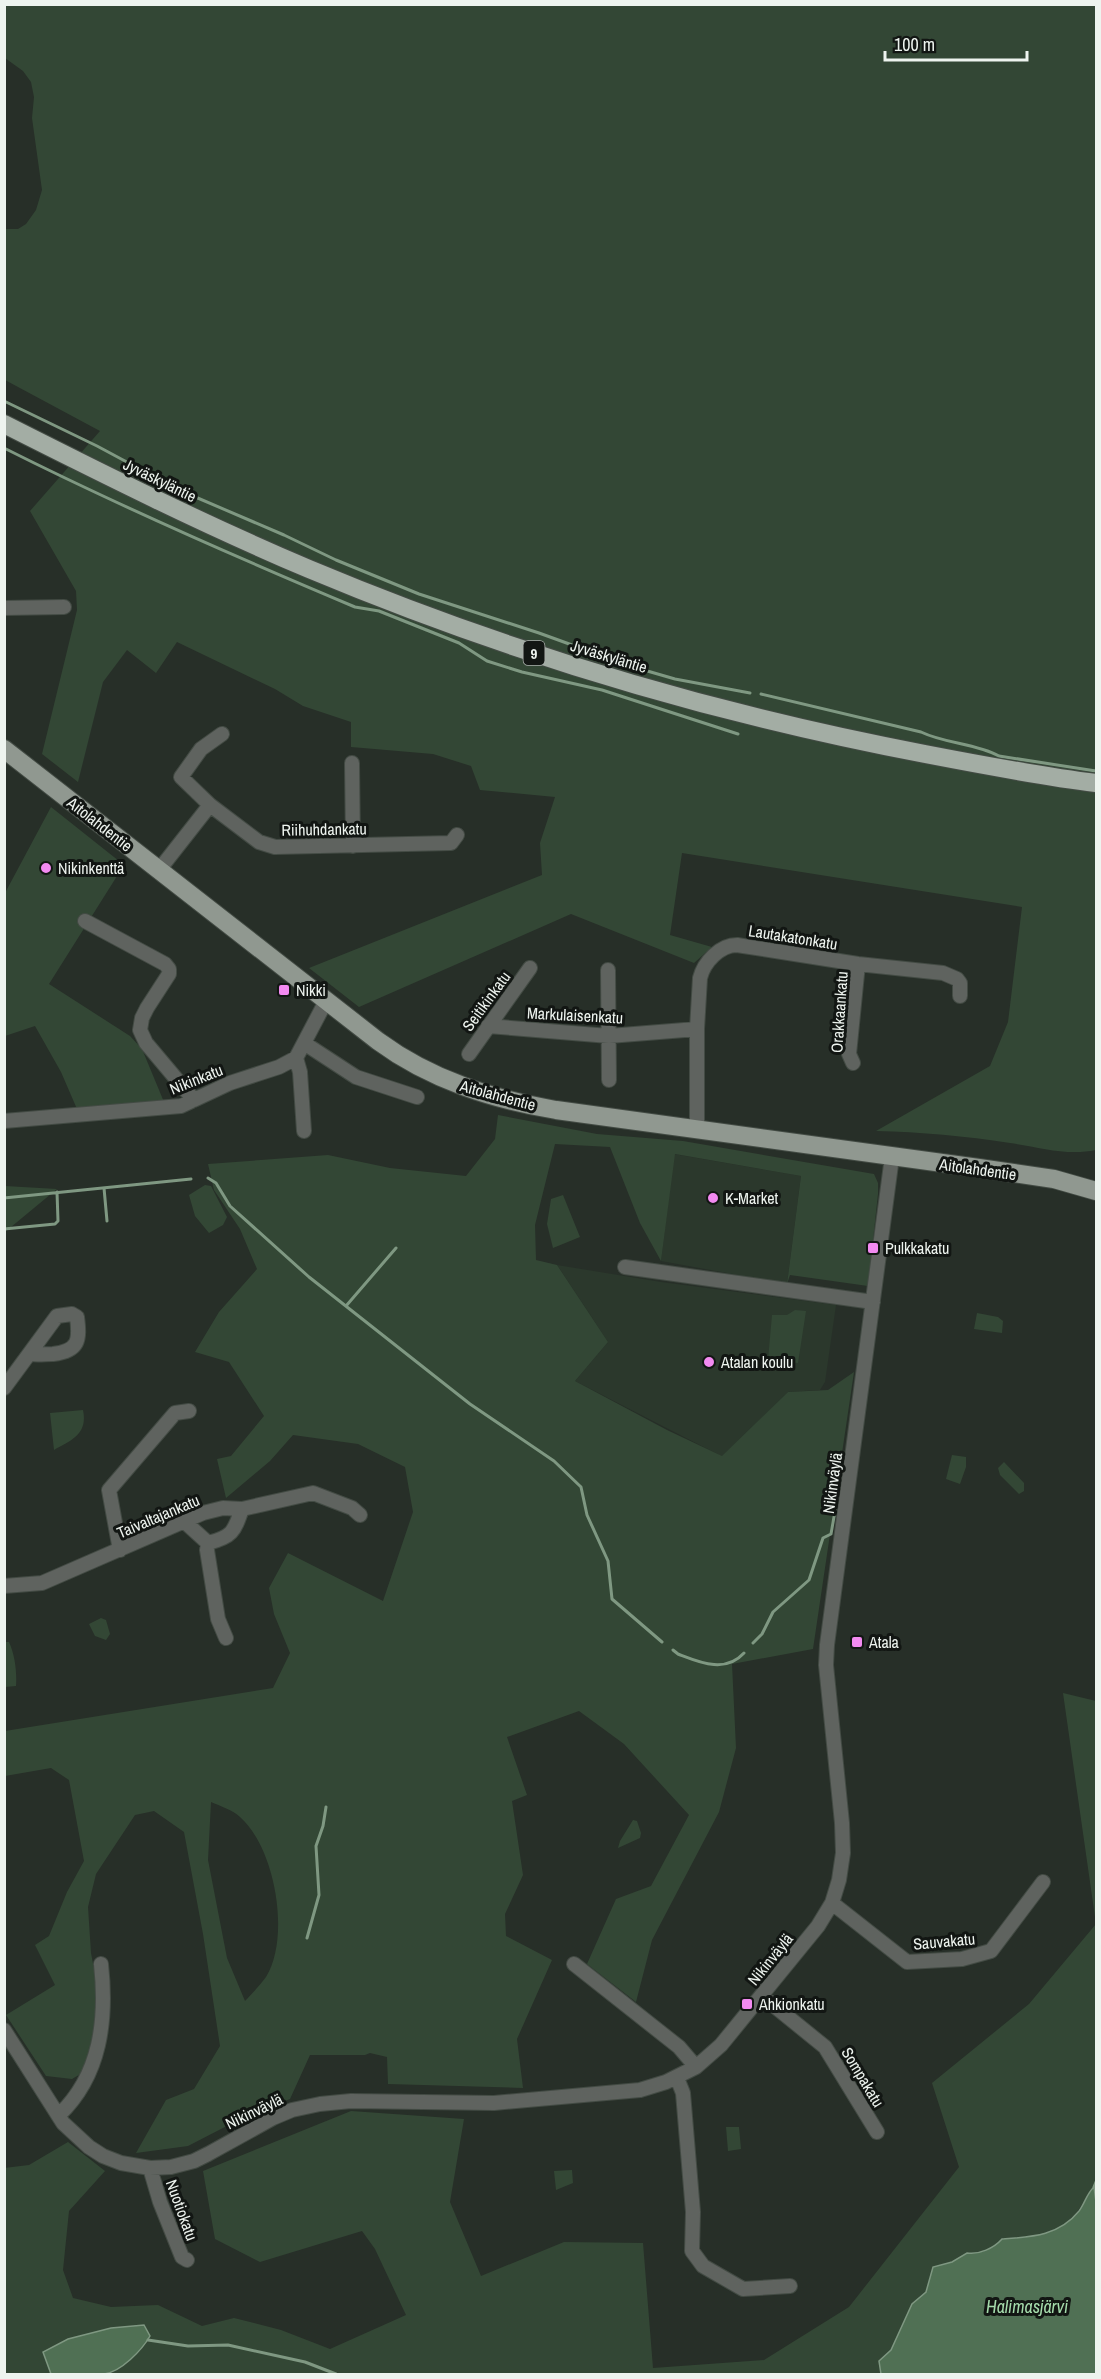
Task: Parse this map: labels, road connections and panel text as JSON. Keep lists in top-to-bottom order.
{
  "streets": {
    "highway": ["Jyväskyläntie", "9"],
    "main road": ["Aitolahdentie"],
    "street": [
      "Riihuhdankatu",
      "Lautakatonkatu",
      "Seitikinkatu",
      "Orakkaankatu",
      "Markulaisenkatu",
      "Nikinkatu",
      "Nikinväylä",
      "Taivaltajankatu",
      "Sauvakatu",
      "Sompakatu",
      "Nuotiokatu"
    ]
  },
  "crossings": [
    ["Aitolahdentie", "Lautakatonkatu"],
    ["Aitolahdentie", "Nikinväylä"],
    ["Lautakatonkatu", "Orakkaankatu"],
    ["Lautakatonkatu", "Markulaisenkatu"],
    ["Seitikinkatu", "Markulaisenkatu"],
    ["Nikinväylä", "Sauvakatu"],
    ["Nikinväylä", "Sompakatu"],
    ["Nikinväylä", "Nuotiokatu"]
  ],
  "water": ["Halimasjärvi"],
  "places": {
    "other": ["Nikinkenttä", "K-Market", "Atalan koulu"],
    "transit": [
      "Nikki",
      "Pulkkakatu",
      "Atala",
      "Ahkionkatu"
    ]
  },
  "scale_bar": "100 m"
}
